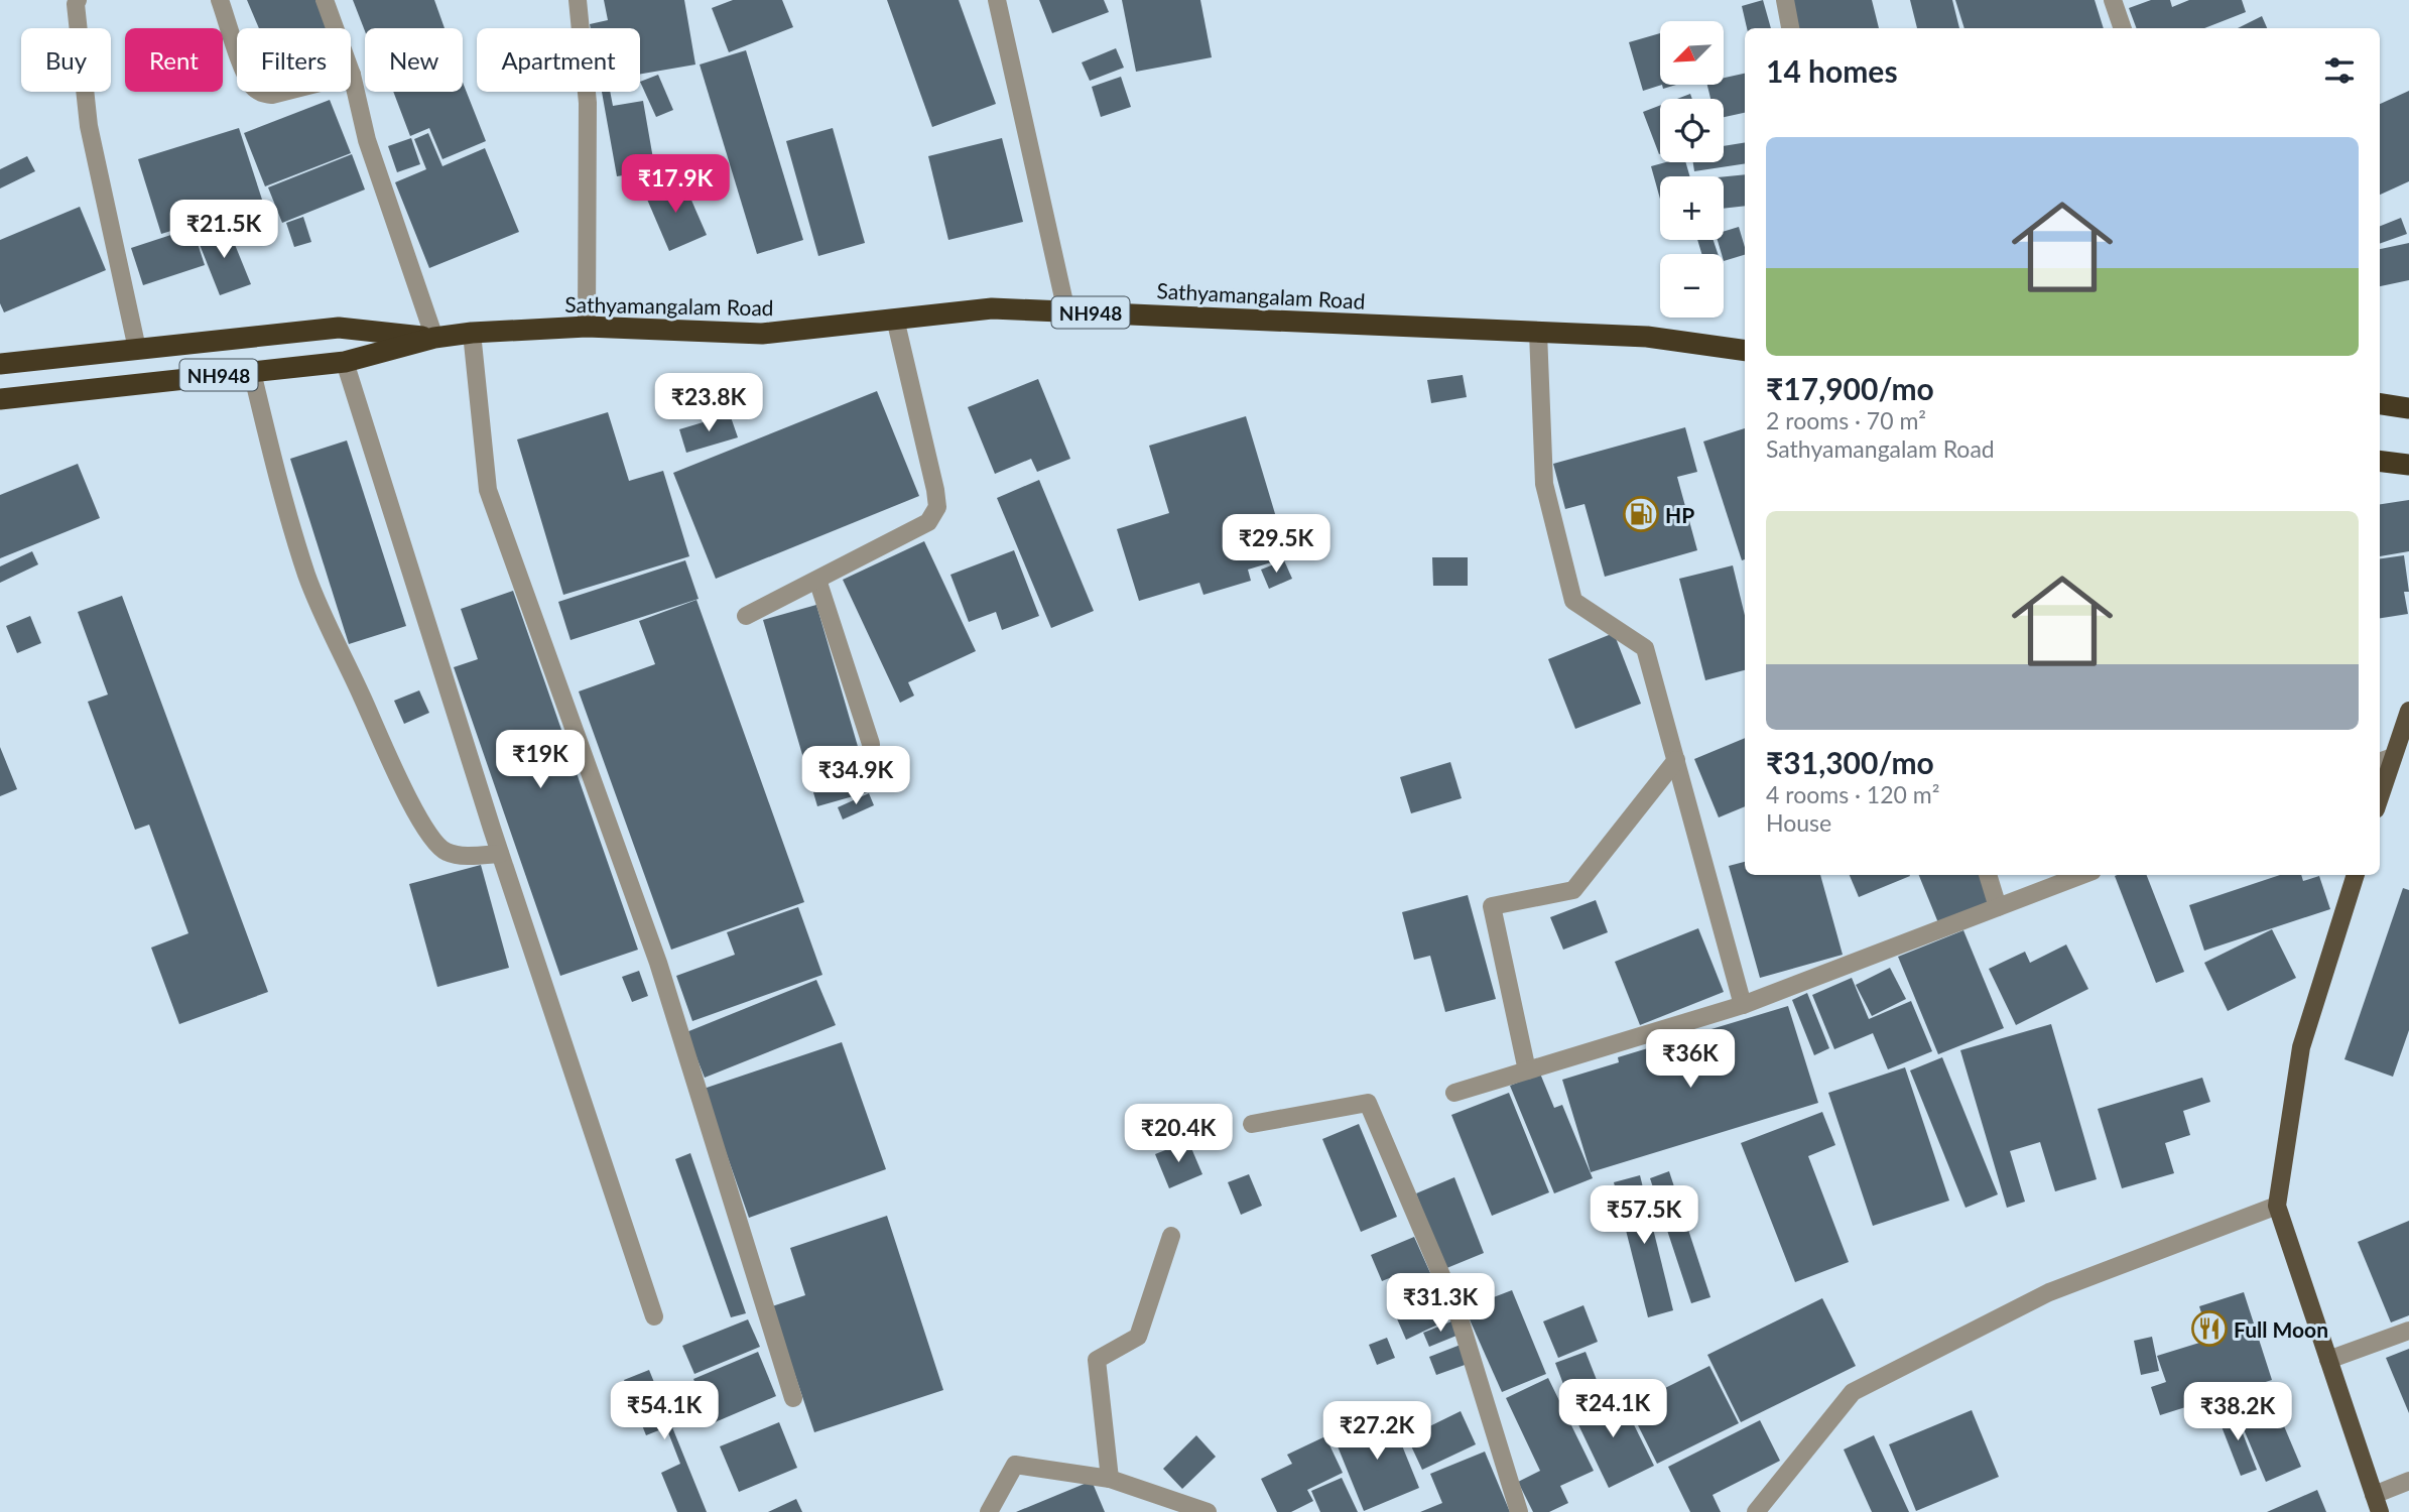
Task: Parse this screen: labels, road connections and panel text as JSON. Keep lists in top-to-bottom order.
{
  "streets": {
    "highway": ["Sathyamangalam Road", "NH948"]
  },
  "places": {
    "fuel station": ["HP"],
    "restaurant": ["Full Moon"]
  },
  "north": "bottom left",
  "page": {
    "map_buttons": ["+", "−"],
    "chip": [
      "Buy",
      "Rent",
      "Filters",
      "New",
      "Apartment"
    ],
    "heading": "14 homes",
    "list": [
      {
        "name": "₹17,900/mo",
        "note": "2 rooms · 70 m² · Sathyamangalam Road"
      },
      {
        "name": "₹31,300/mo",
        "note": "4 rooms · 120 m² · House"
      }
    ],
    "price": [
      "₹17.9K",
      "₹21.5K",
      "₹23.8K",
      "₹29.5K",
      "₹19K",
      "₹34.9K",
      "₹36K",
      "₹20.4K",
      "₹57.5K",
      "₹31.3K",
      "₹24.1K",
      "₹54.1K",
      "₹38.2K",
      "₹27.2K"
    ]
  }
}
